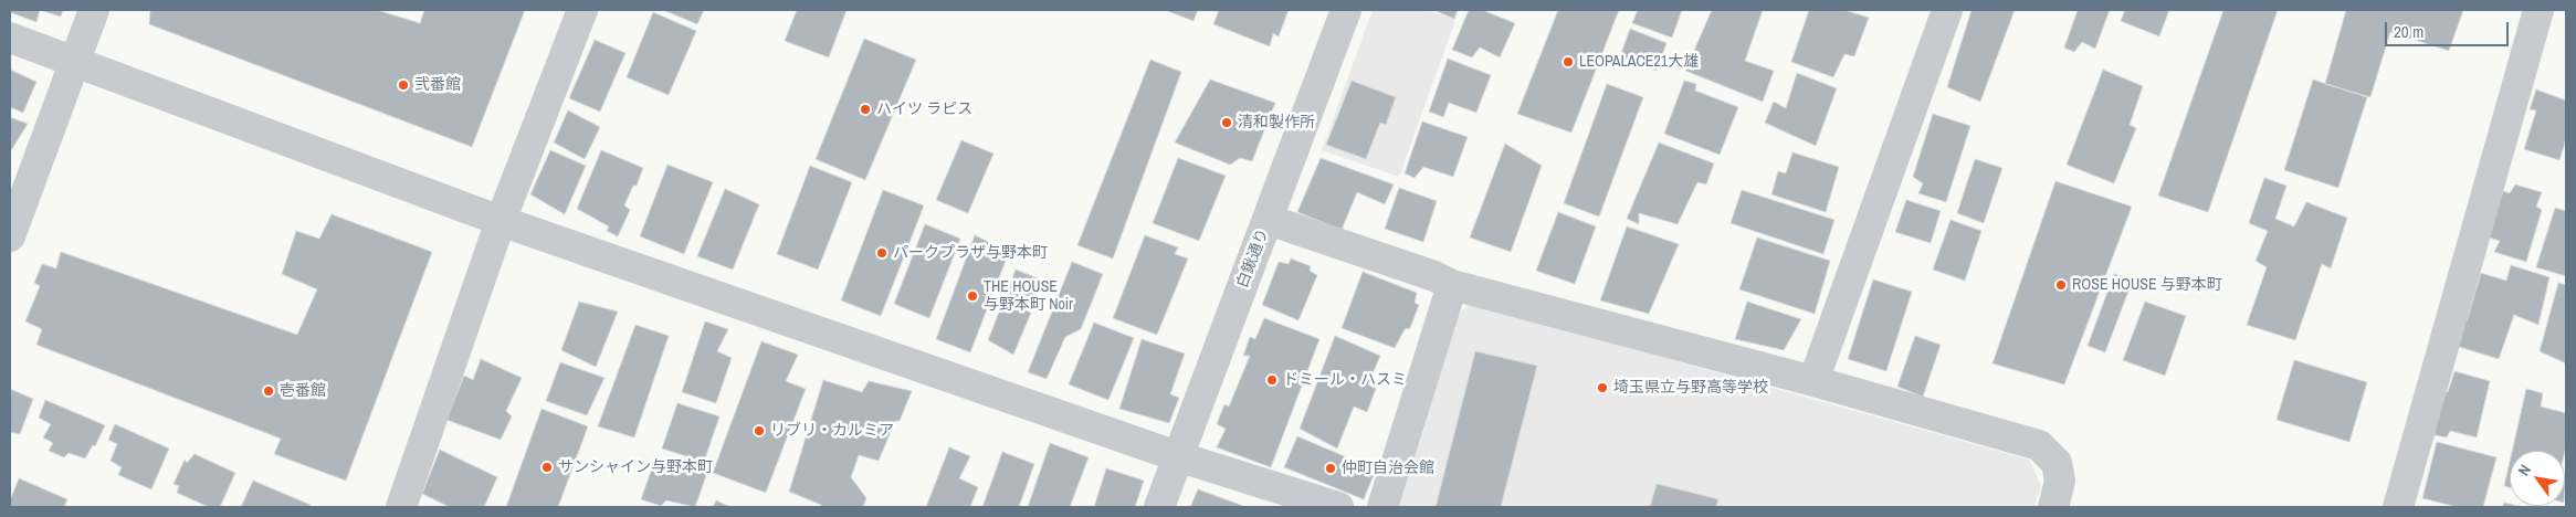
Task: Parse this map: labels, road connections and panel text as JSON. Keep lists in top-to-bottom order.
{
  "streets": {
    "street": ["白鍬通り"]
  },
  "places": [
    "LEOPALACE21大雄",
    "弐番館",
    "ハイツ ラピス",
    "清和製作所",
    "パークプラザ与野本町",
    "ROSE HOUSE 与野本町",
    "THE HOUSE 与野本町 Noir",
    "ドミール・ハスミ",
    "埼玉県立与野高等学校",
    "壱番館",
    "リブリ・カルミア",
    "サンシャイン与野本町",
    "仲町自治会館"
  ],
  "scale_bar": "20 m",
  "north": "top left"
}
